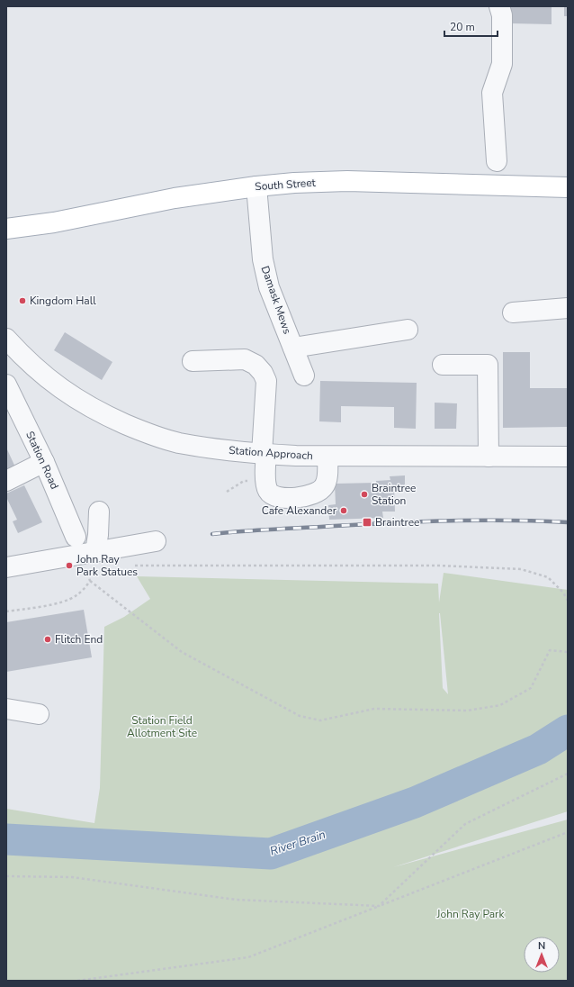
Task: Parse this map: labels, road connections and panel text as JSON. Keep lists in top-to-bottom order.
{
  "streets": {
    "main road": ["South Street"],
    "street": ["Damask Mews", "Station Approach", "Station Road"]
  },
  "crossings": [
    ["South Street", "Damask Mews"]
  ],
  "water": ["River Brain"],
  "parks": ["Station Field Allotment Site", "John Ray Park"],
  "places": {
    "other": [
      "Kingdom Hall",
      "Braintree Station",
      "Cafe Alexander",
      "John Ray Park Statues",
      "Flitch End"
    ],
    "transit": ["Braintree"]
  },
  "scale_bar": "20 m",
  "north": "top"
}
